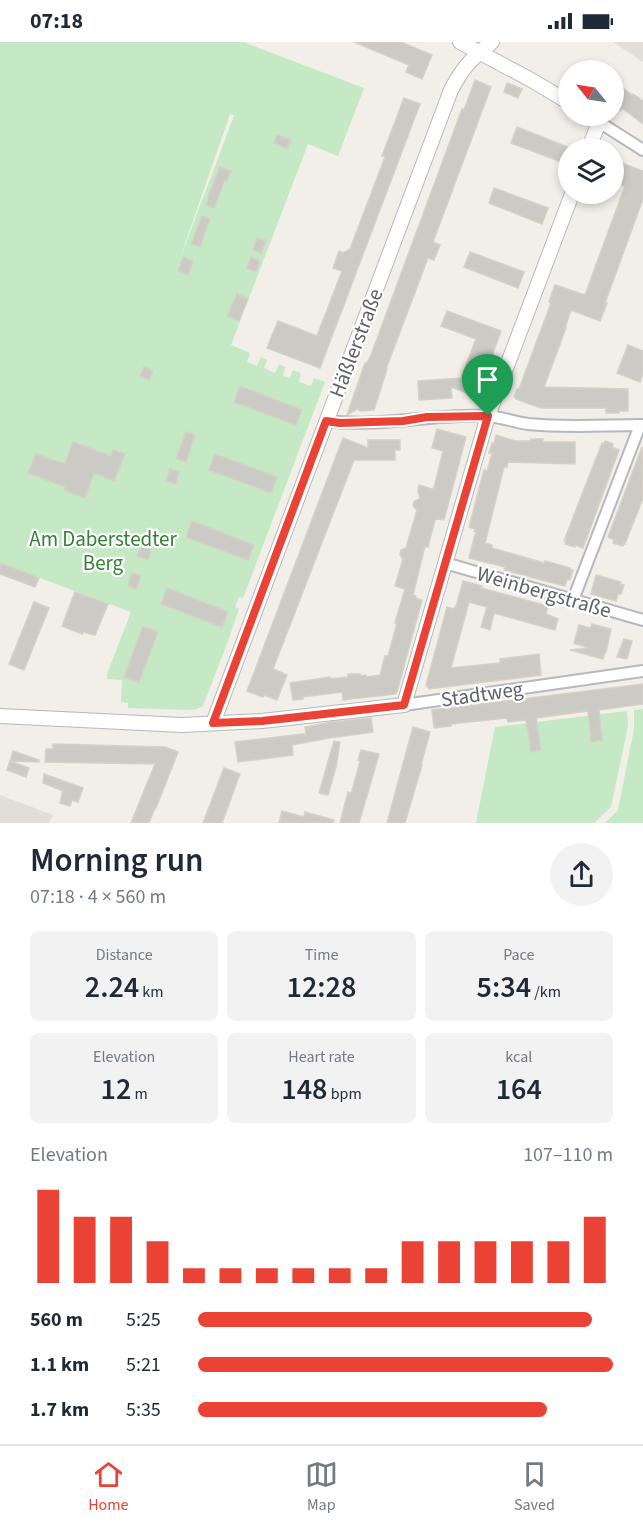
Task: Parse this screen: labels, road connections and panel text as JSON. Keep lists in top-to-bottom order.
{
  "streets": {
    "street": ["Häßlerstraße", "Weinbergstraße", "Stadtweg"]
  },
  "crossings": [
    ["Häßlerstraße", "Stadtweg"]
  ],
  "parks": ["Am Daberstedter Berg"],
  "north": "top left",
  "page": {
    "status": "07:18",
    "heading": ["Morning run", "07:18 · 4 × 560 m"],
    "stats": [
      ["Distance", "2.24 km"],
      ["Time", "12:28"],
      ["Pace", "5:34 /km"],
      ["Elevation", "12 m"],
      ["Heart rate", "148 bpm"],
      ["kcal", "164"]
    ],
    "chart": ["Elevation", "107–110 m"],
    "list": [
      {
        "name": "560 m",
        "note": "5:25"
      },
      {
        "name": "1.1 km",
        "note": "5:21"
      },
      {
        "name": "1.7 km",
        "note": "5:35"
      }
    ],
    "tabs": ["Home", "Map", "Saved"]
  }
}
